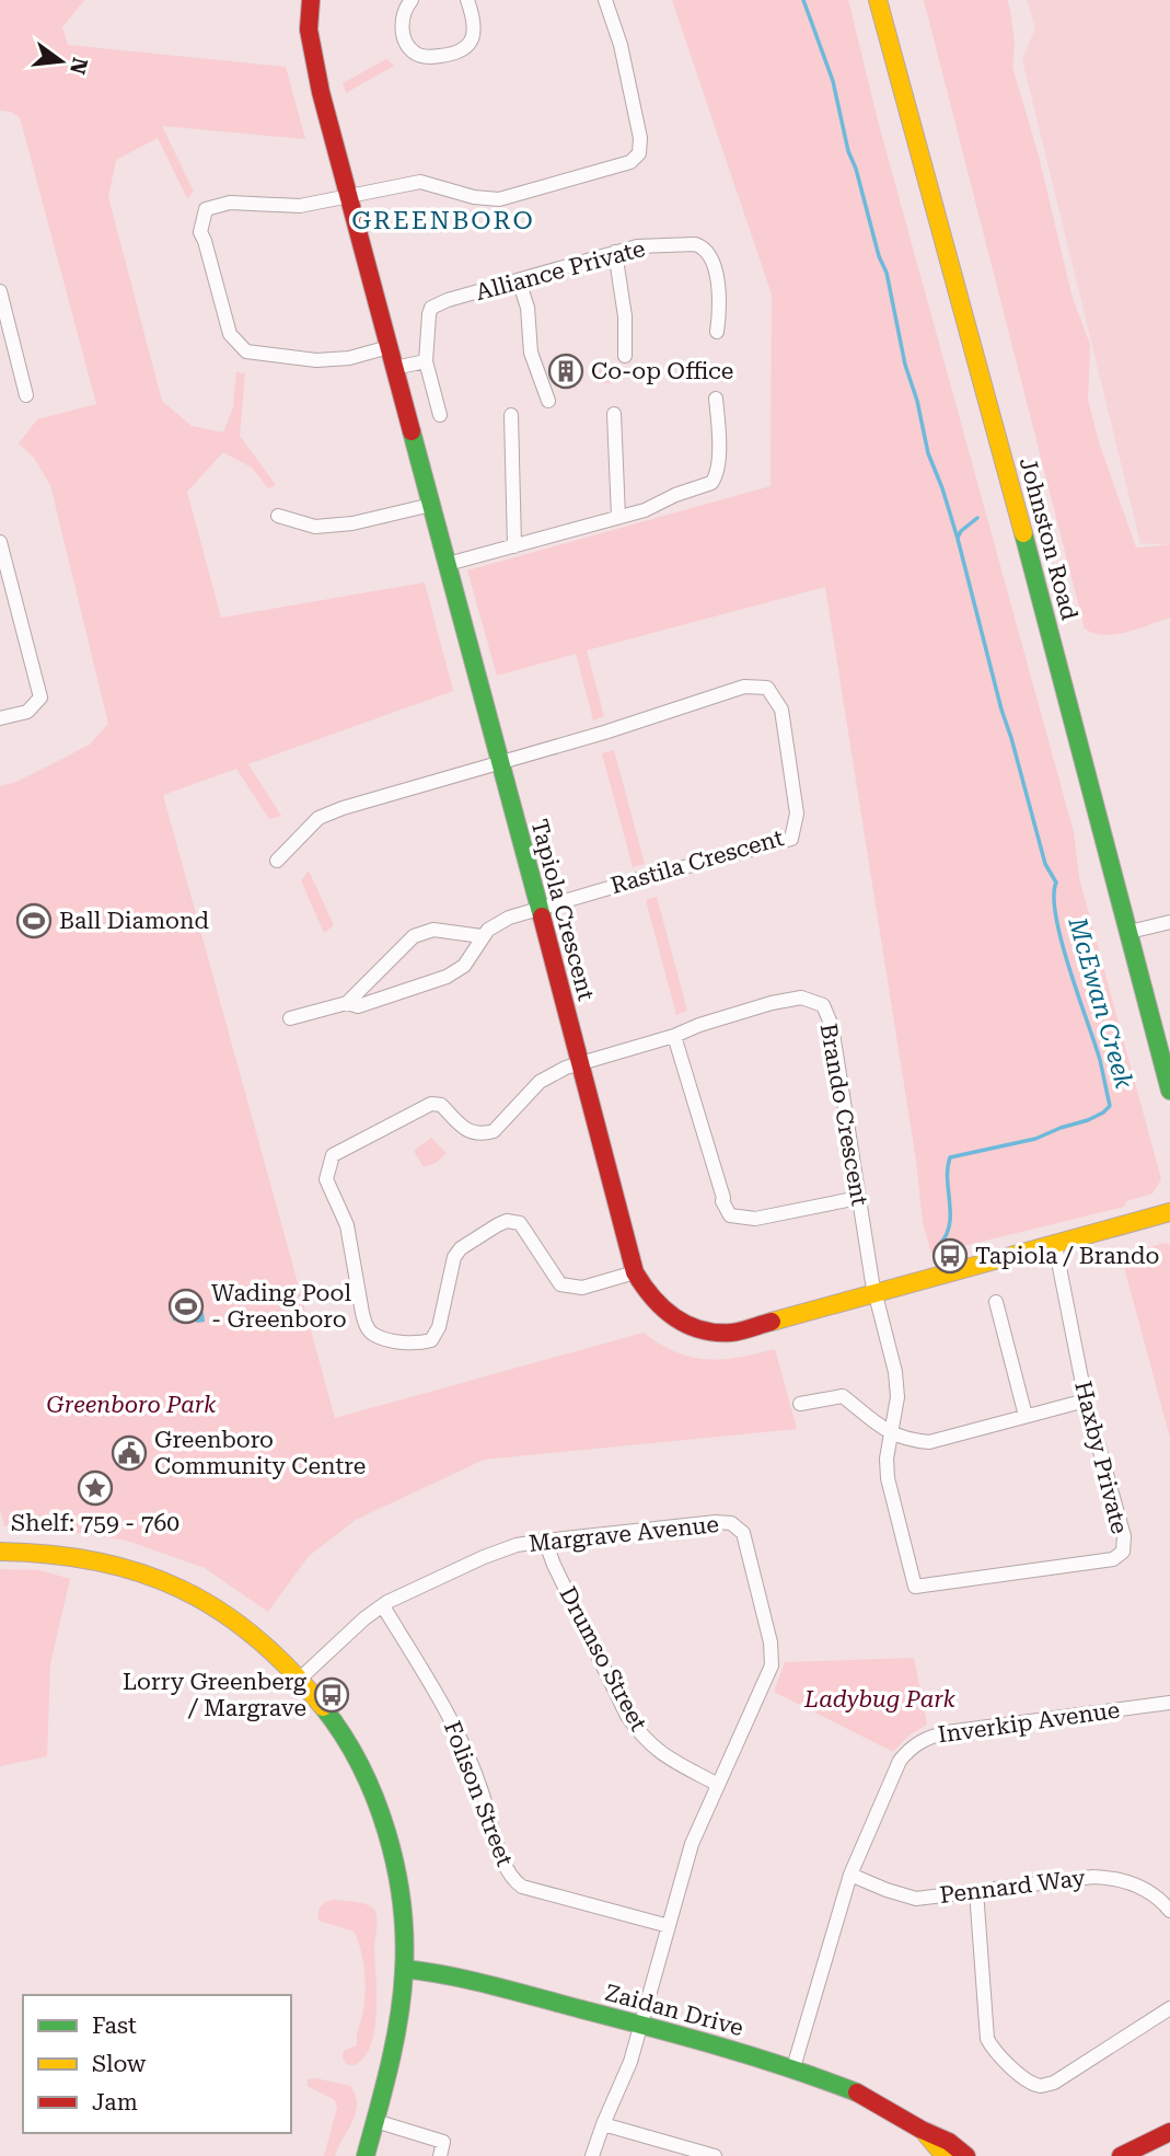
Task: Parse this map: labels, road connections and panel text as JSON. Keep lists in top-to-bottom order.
{
  "streets": {
    "street": [
      "Alliance Private",
      "Johnston Road",
      "Rastila Crescent",
      "Tapiola Crescent",
      "Brando Crescent",
      "Haxby Private",
      "Margrave Avenue",
      "Drumso Street",
      "Inverkip Avenue",
      "Folison Street",
      "Pennard Way",
      "Zaidan Drive"
    ]
  },
  "crossings": [
    ["Rastila Crescent", "Tapiola Crescent"],
    ["Tapiola Crescent", "Brando Crescent"],
    ["Tapiola Crescent", "Haxby Private"],
    ["Brando Crescent", "Haxby Private"],
    ["Margrave Avenue", "Drumso Street"],
    ["Margrave Avenue", "Folison Street"],
    ["Margrave Avenue", "Zaidan Drive"],
    ["Inverkip Avenue", "Pennard Way"],
    ["Inverkip Avenue", "Zaidan Drive"]
  ],
  "districts": ["GREENBORO"],
  "water": ["McEwan Creek"],
  "parks": ["Greenboro Park", "Ladybug Park"],
  "places": {
    "building": ["Co-op Office"],
    "sports": ["Ball Diamond", "Wading Pool - Greenboro"],
    "bus stop": ["Tapiola / Brando", "Lorry Greenberg / Margrave"],
    "public building": ["Greenboro Community Centre"],
    "place": ["Shelf: 759 - 760"]
  },
  "legend": ["Fast", "Slow", "Jam"],
  "north": "right"
}
